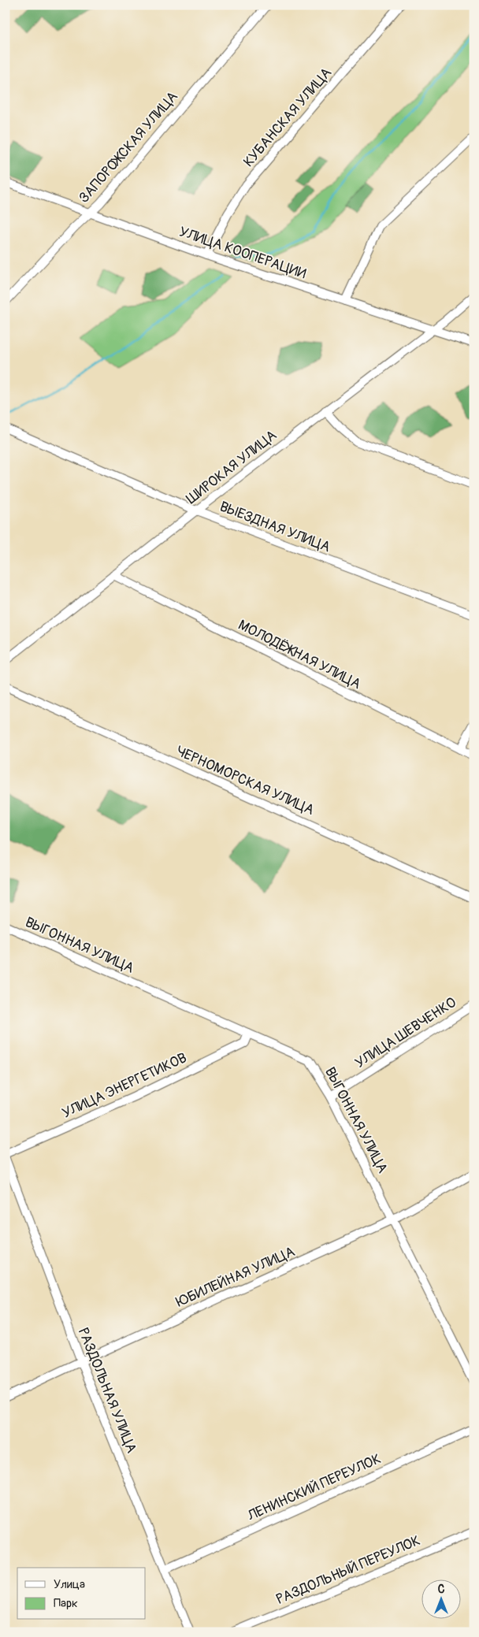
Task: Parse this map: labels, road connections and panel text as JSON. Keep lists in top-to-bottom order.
{
  "streets": {
    "street": [
      "КУБАНСКАЯ УЛИЦА",
      "ЗАПОРОЖСКАЯ УЛИЦА",
      "УЛИЦА КООПЕРАЦИИ",
      "ШИРОКАЯ УЛИЦА",
      "ВЫЕЗДНАЯ УЛИЦА",
      "МОЛОДЁЖНАЯ УЛИЦА",
      "ЧЕРНОМОРСКАЯ УЛИЦА",
      "ВЫГОННАЯ УЛИЦА",
      "УЛИЦА ШЕВЧЕНКО",
      "УЛИЦА ЭНЕРГЕТИКОВ",
      "ЮБИЛЕЙНАЯ УЛИЦА",
      "РАЗДОЛЬНАЯ УЛИЦА",
      "ЛЕНИНСКИЙ ПЕРЕУЛОК",
      "РАЗДОЛЬНЫЙ ПЕРЕУЛОК"
    ]
  },
  "crossings": [
    ["КУБАНСКАЯ УЛИЦА", "УЛИЦА КООПЕРАЦИИ"],
    ["ЗАПОРОЖСКАЯ УЛИЦА", "УЛИЦА КООПЕРАЦИИ"],
    ["УЛИЦА КООПЕРАЦИИ", "ШИРОКАЯ УЛИЦА"],
    ["ШИРОКАЯ УЛИЦА", "ВЫЕЗДНАЯ УЛИЦА"],
    ["ШИРОКАЯ УЛИЦА", "МОЛОДЁЖНАЯ УЛИЦА"],
    ["ВЫГОННАЯ УЛИЦА", "УЛИЦА ШЕВЧЕНКО"],
    ["ВЫГОННАЯ УЛИЦА", "УЛИЦА ЭНЕРГЕТИКОВ"],
    ["ВЫГОННАЯ УЛИЦА", "ЮБИЛЕЙНАЯ УЛИЦА"],
    ["УЛИЦА ЭНЕРГЕТИКОВ", "РАЗДОЛЬНАЯ УЛИЦА"],
    ["ЮБИЛЕЙНАЯ УЛИЦА", "РАЗДОЛЬНАЯ УЛИЦА"],
    ["РАЗДОЛЬНАЯ УЛИЦА", "ЛЕНИНСКИЙ ПЕРЕУЛОК"]
  ],
  "legend": ["Улица", "Парк"],
  "north": "top"
}
